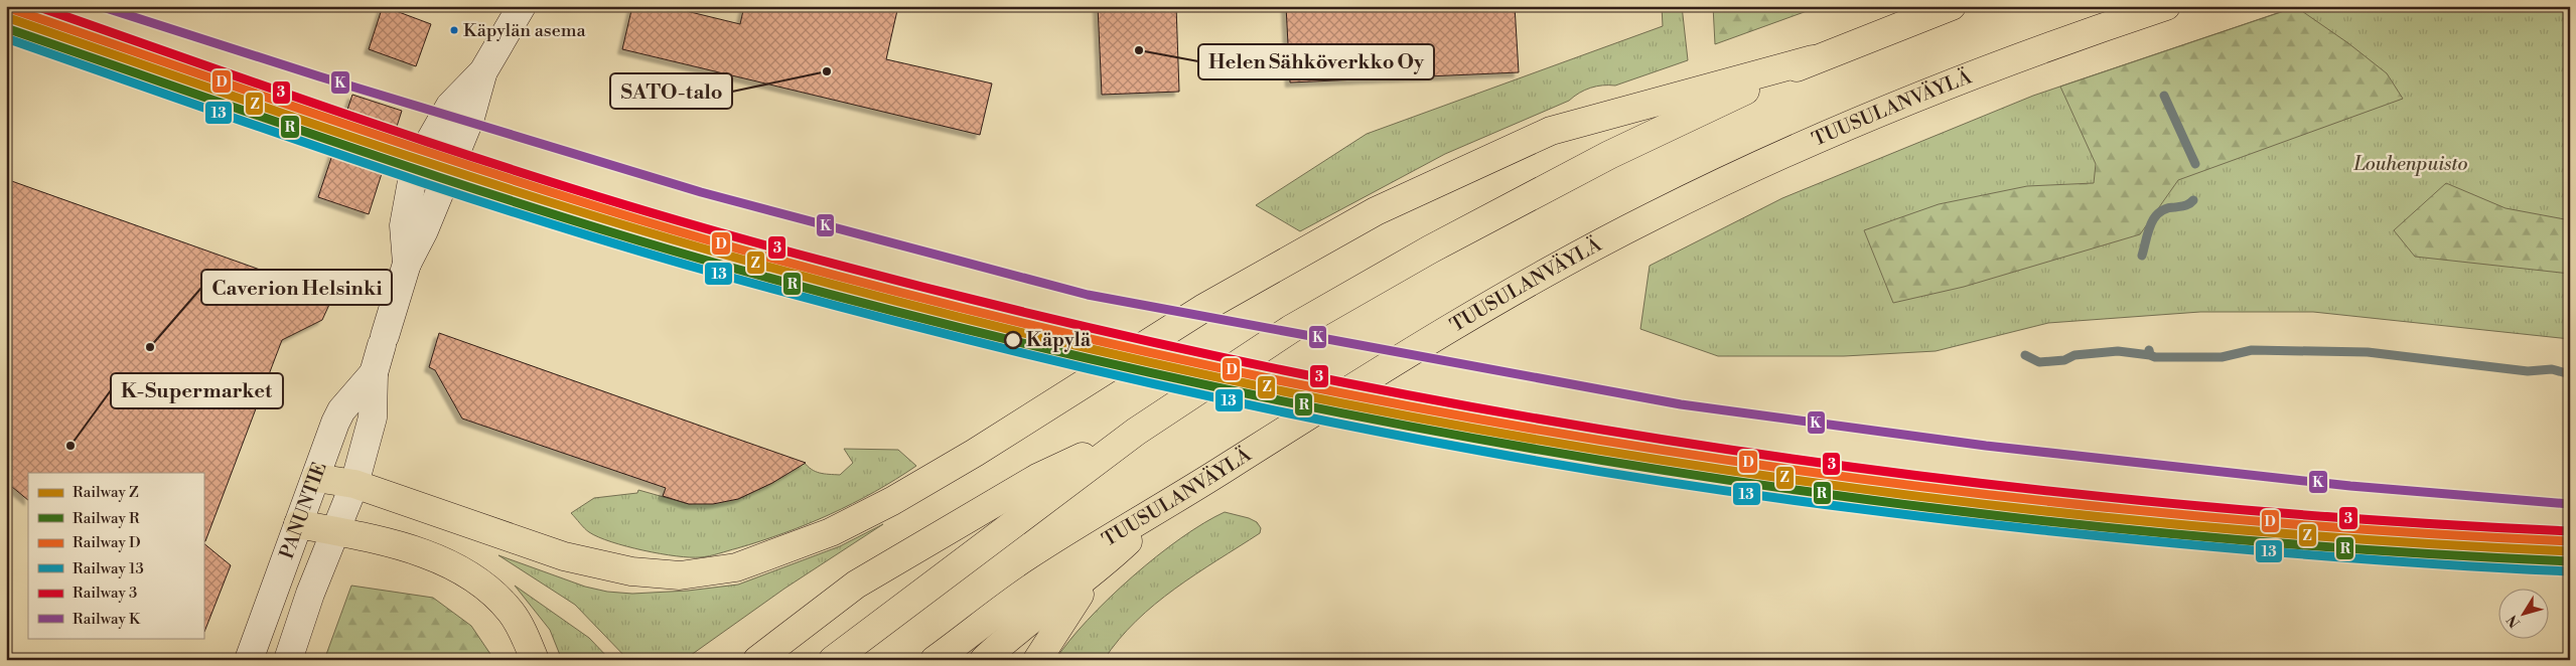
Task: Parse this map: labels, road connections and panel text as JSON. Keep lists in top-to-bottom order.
{
  "streets": {
    "highway": ["TUUSULANVÄYLÄ"],
    "main road": ["PANUNTIE"]
  },
  "parks": ["Louhenpuisto"],
  "places": [
    "Käpylän asema",
    "Helen Sähköverkko Oy",
    "SATO-talo",
    "Käpylä",
    "Caverion Helsinki",
    "K-Supermarket"
  ],
  "lines": [
    "rail line 3",
    "rail line K",
    "rail line D",
    "rail line Z",
    "rail line R",
    "rail line 13"
  ],
  "legend": [
    "Railway Z",
    "Railway R",
    "Railway D",
    "Railway 13",
    "Railway 3",
    "Railway K"
  ],
  "north": "bottom left"
}
